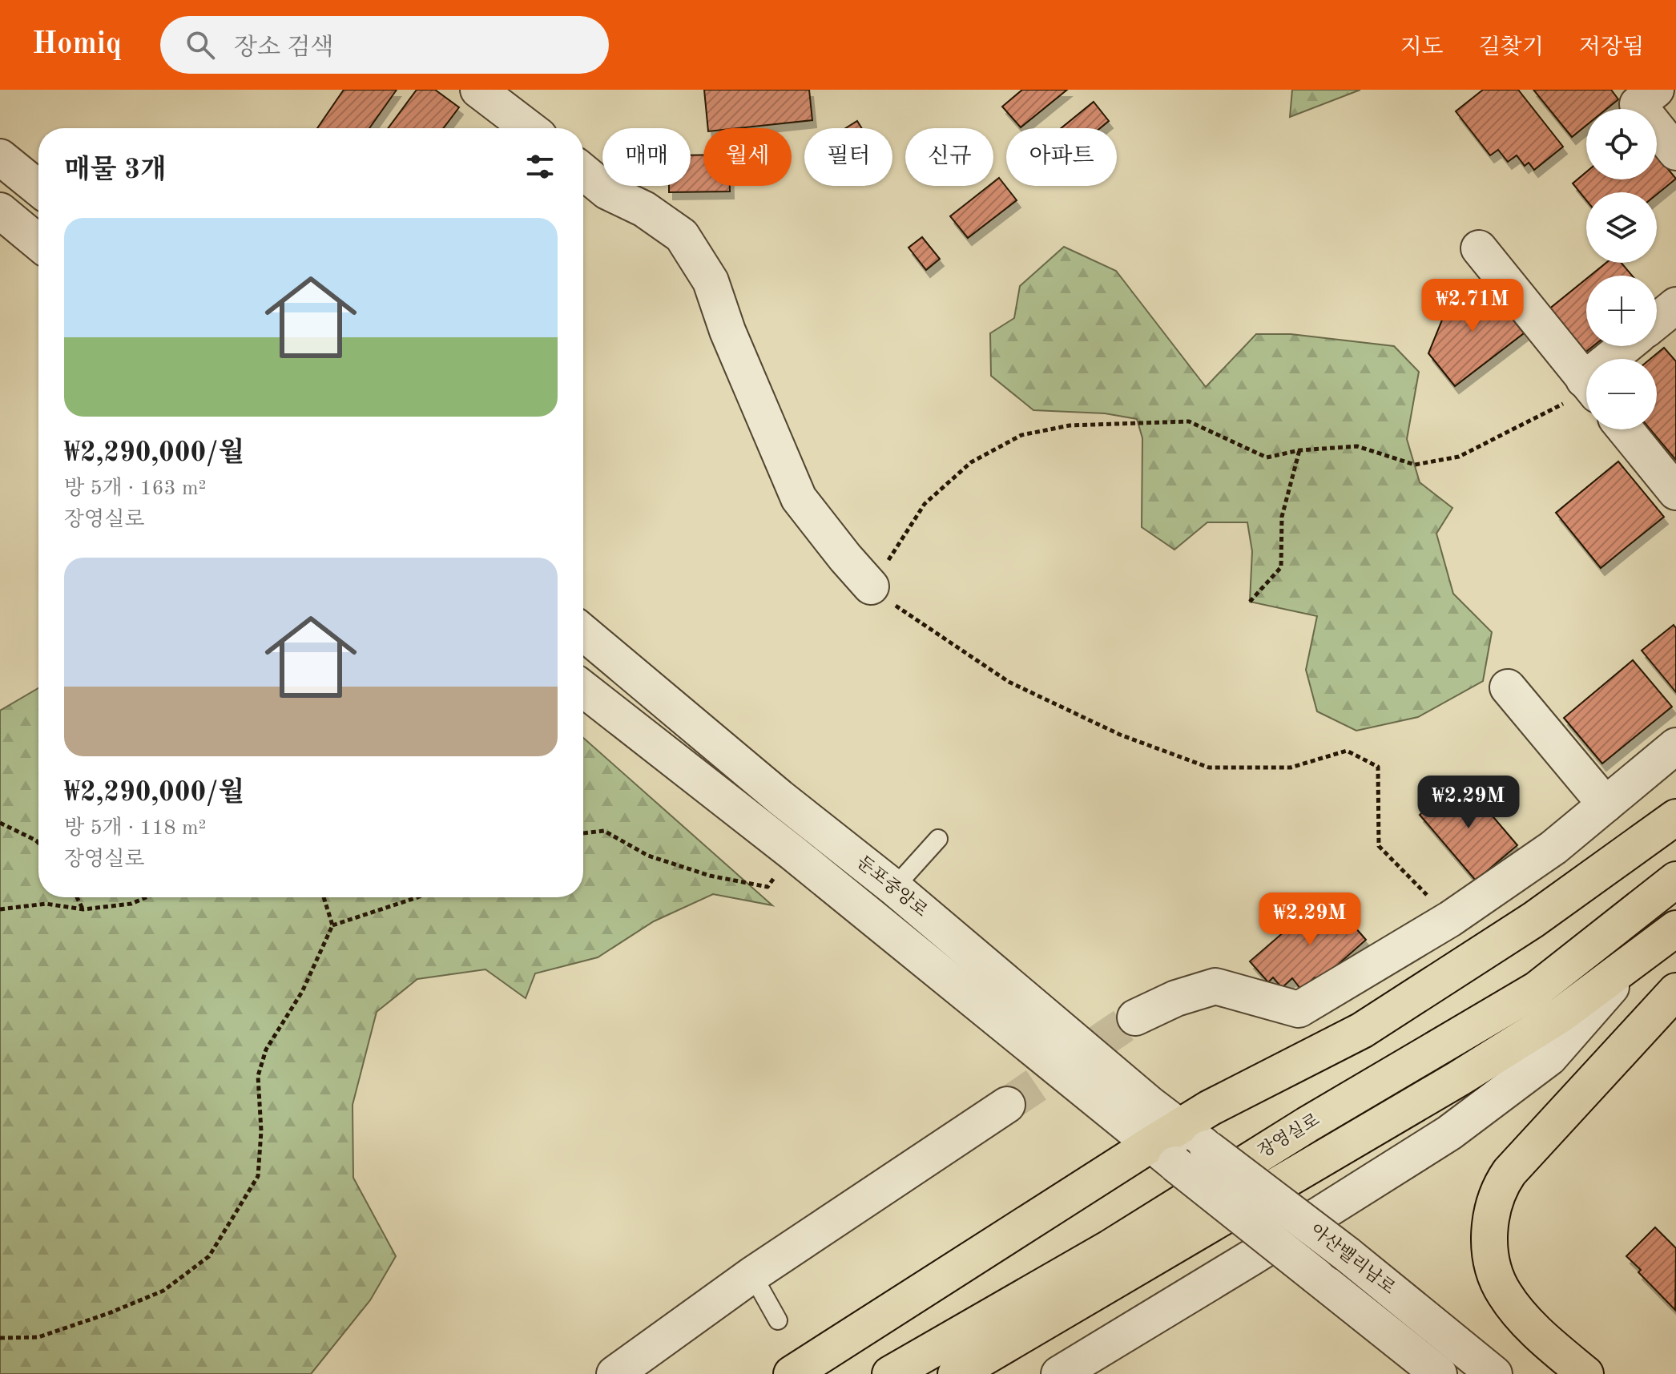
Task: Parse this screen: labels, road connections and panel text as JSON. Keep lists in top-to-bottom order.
{
  "streets": {
    "highway": ["장영실로"],
    "street": ["둔포중앙로", "아산밸리남로"]
  },
  "crossings": [
    ["둔포중앙로", "아산밸리남로"]
  ],
  "page": {
    "header": "Homiq",
    "search": "장소 검색",
    "nav": ["지도", "길찾기", "저장됨"],
    "map_buttons": ["+", "−"],
    "chip": [
      "매매",
      "월세",
      "필터",
      "신규",
      "아파트"
    ],
    "heading": "매물 3개",
    "list": [
      {
        "name": "₩2,290,000/월",
        "note": "방 5개 · 163 m² · 장영실로"
      },
      {
        "name": "₩2,290,000/월",
        "note": "방 5개 · 118 m² · 장영실로"
      }
    ],
    "price": ["₩2.71M", "₩2.29M", "₩2.29M"]
  }
}
